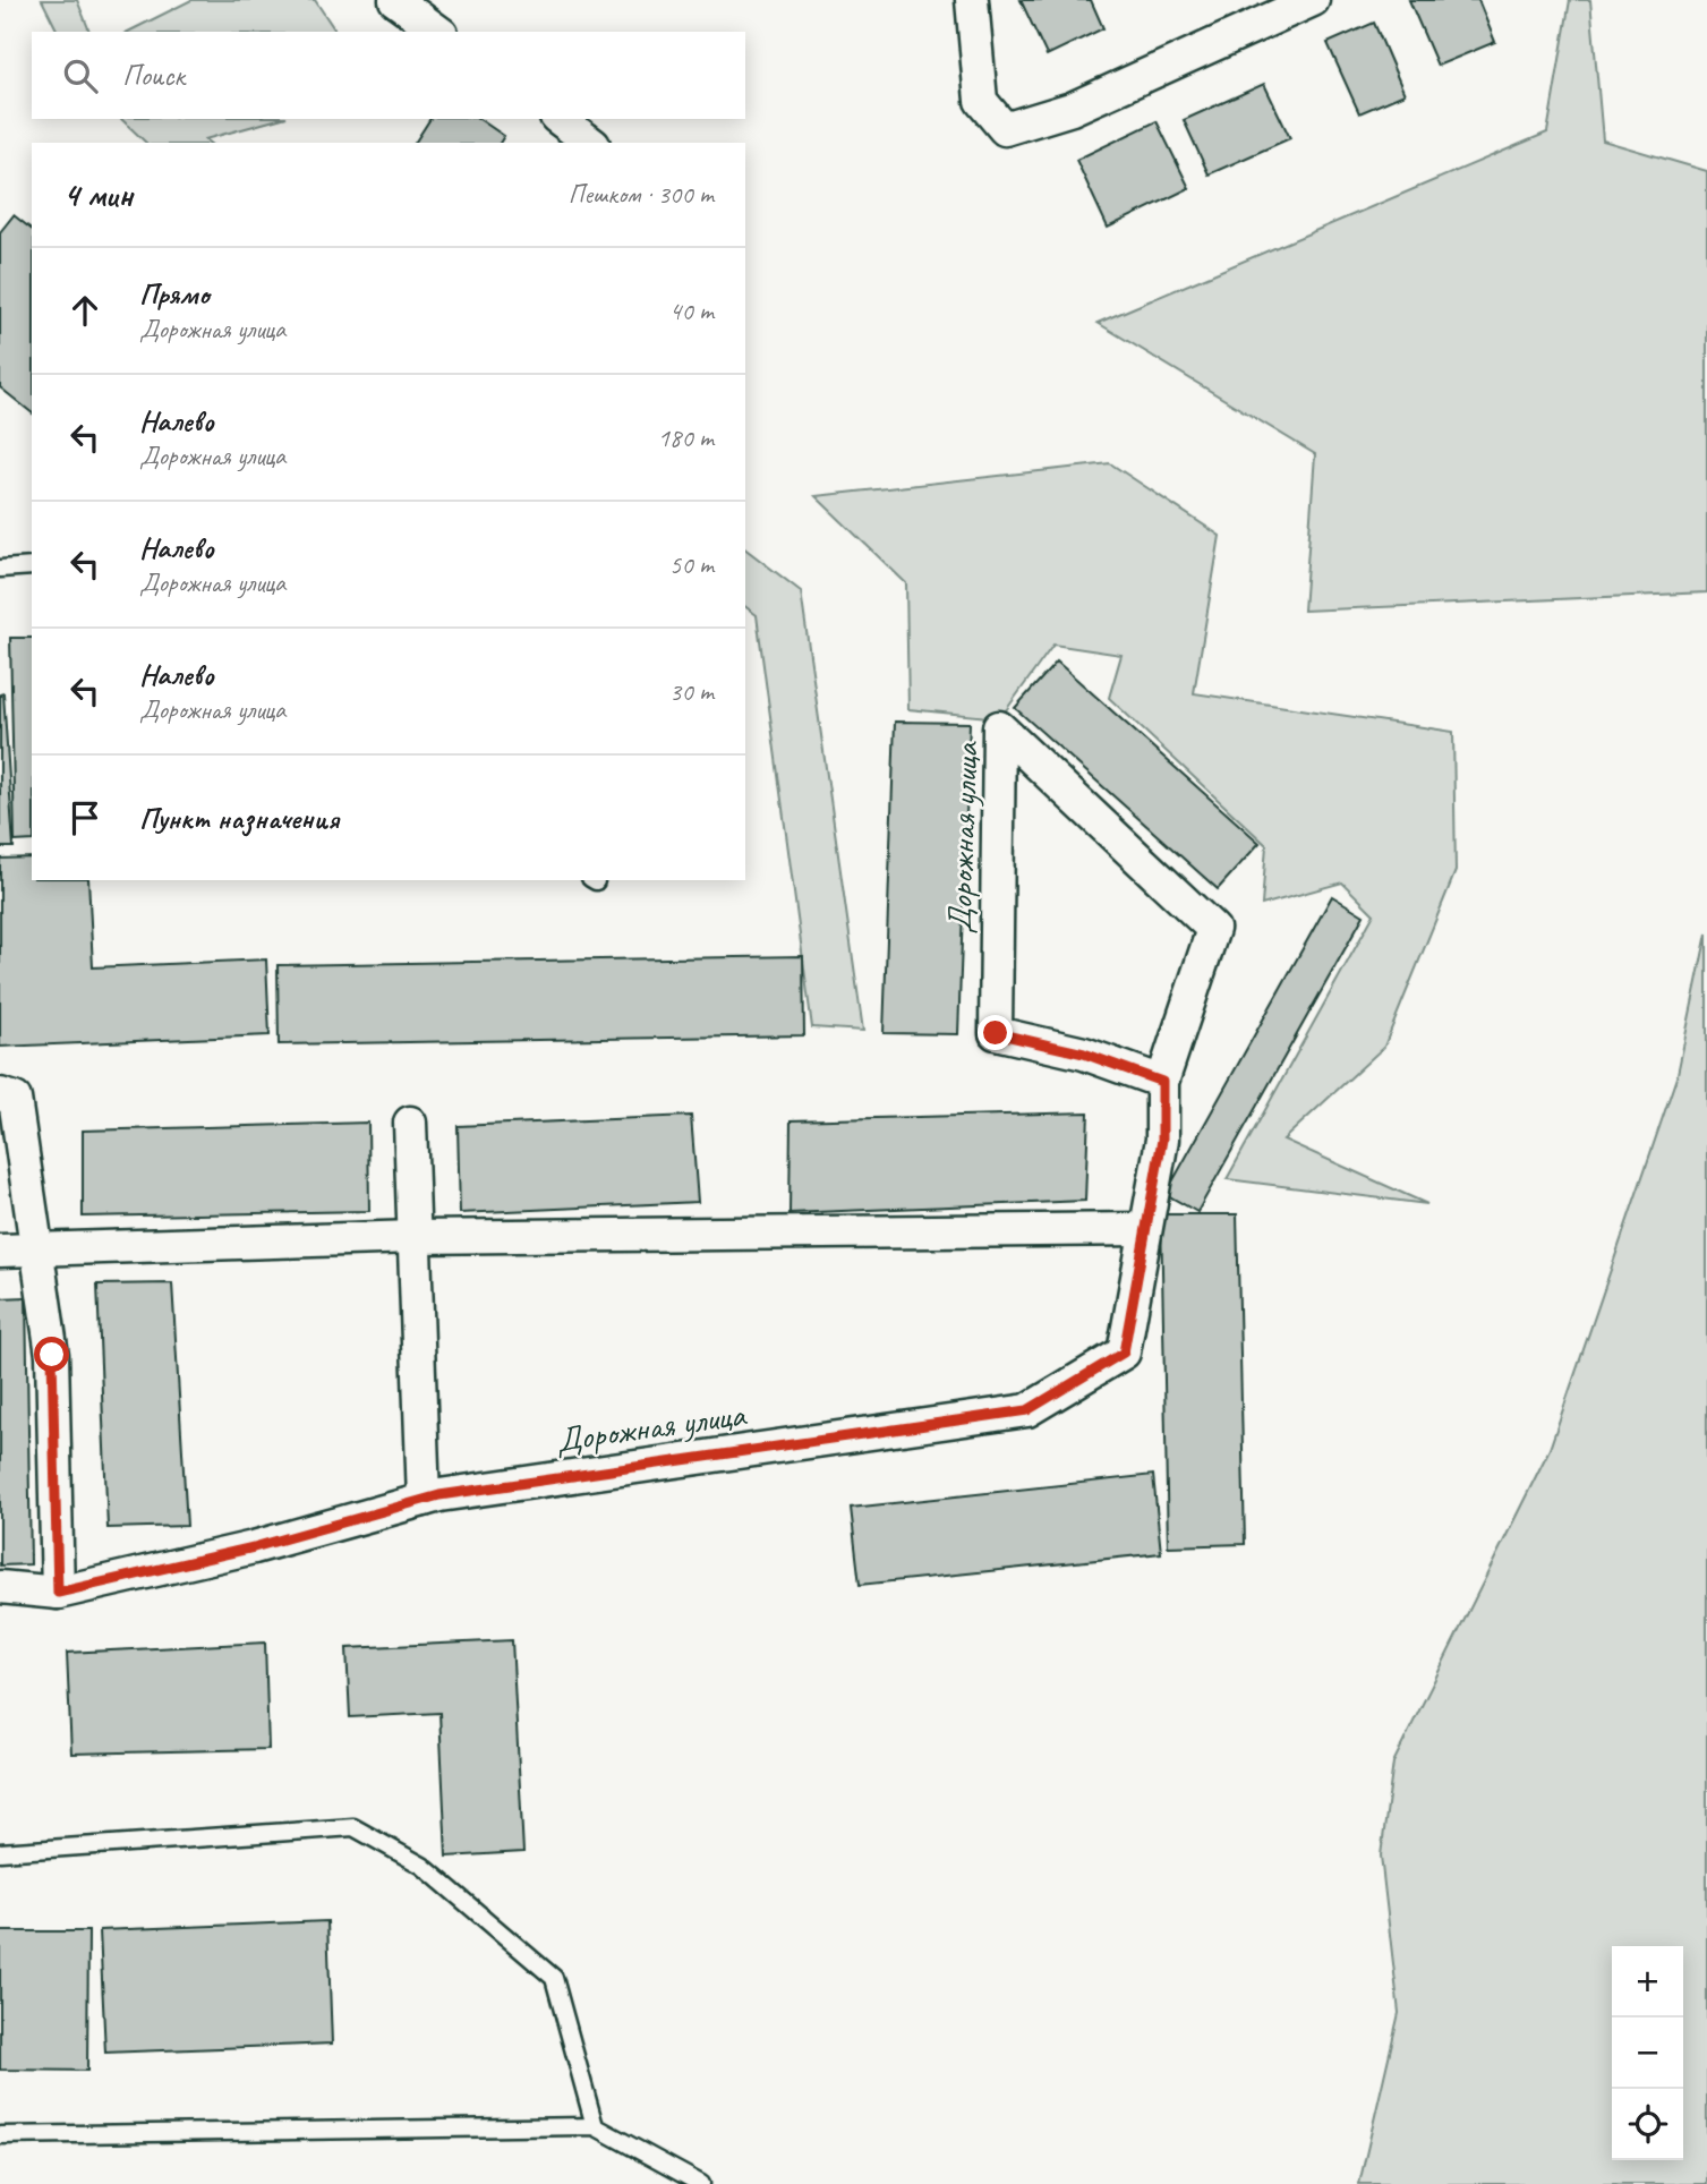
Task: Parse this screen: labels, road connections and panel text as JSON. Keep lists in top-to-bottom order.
{
  "streets": {
    "street": ["Дорожная улица"]
  },
  "page": {
    "search": "Поиск",
    "heading": ["4 мин", "Пешком · 300 m"],
    "list": [
      ["Прямо", "Дорожная улица", "40 m"],
      ["Налево", "Дорожная улица", "180 m"],
      ["Налево", "Дорожная улица", "50 m"],
      ["Налево", "Дорожная улица", "30 m"],
      "Пункт назначения"
    ],
    "map_buttons": ["+", "−"]
  }
}
